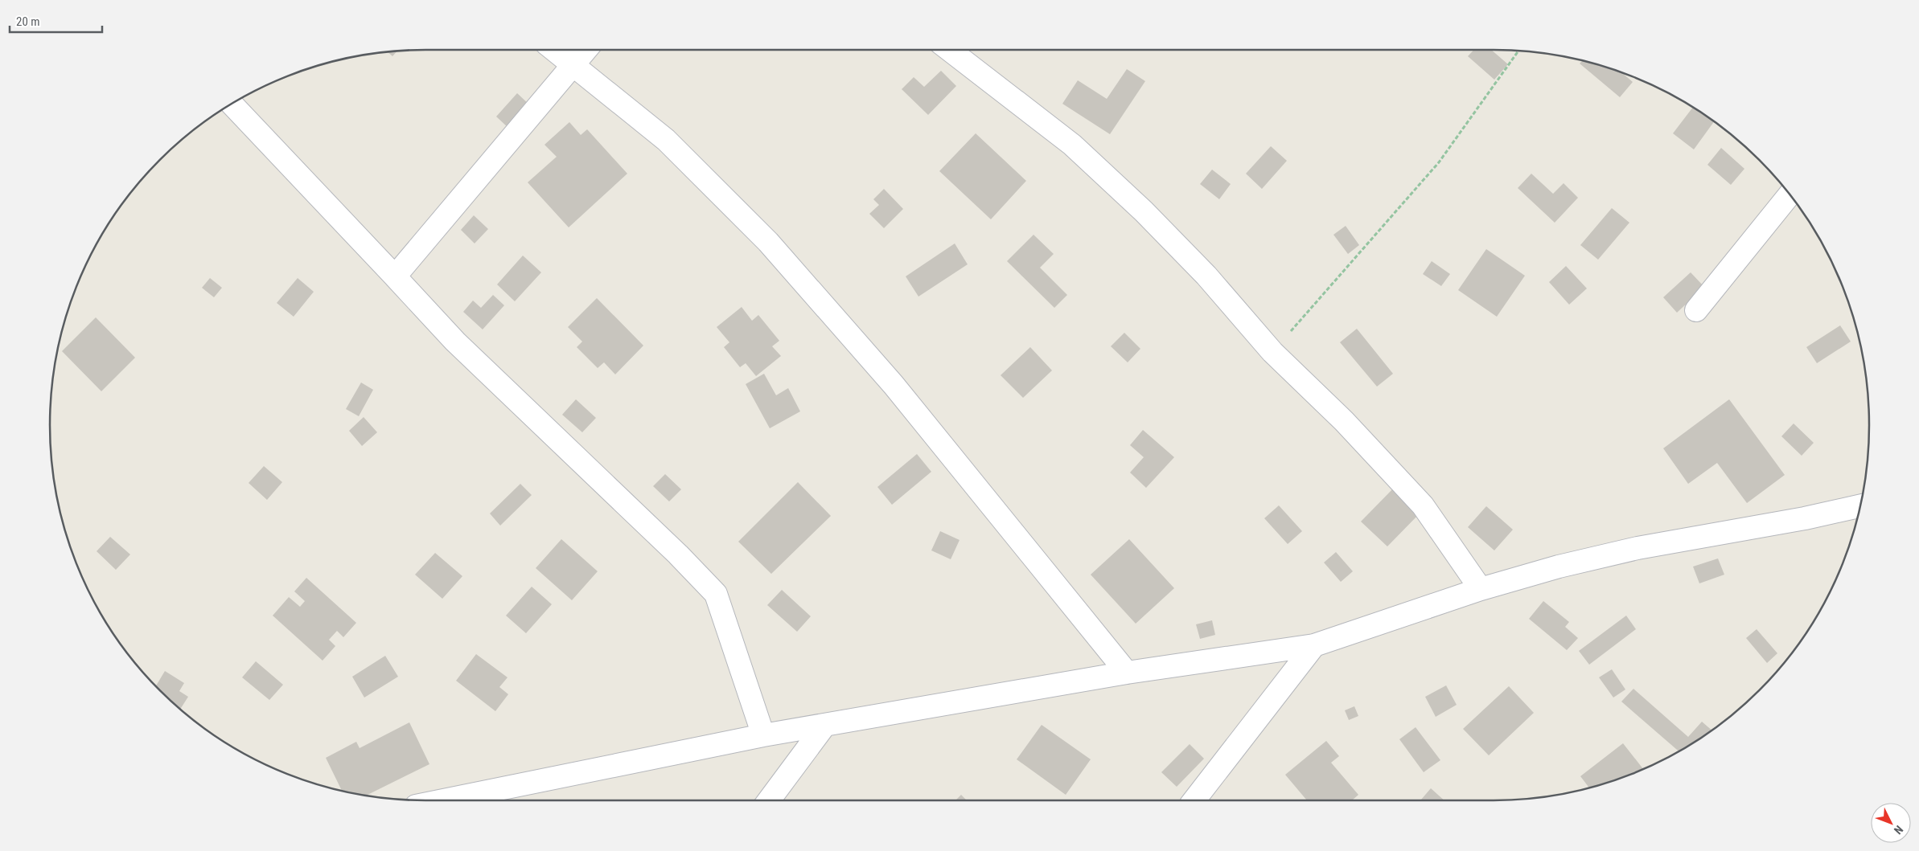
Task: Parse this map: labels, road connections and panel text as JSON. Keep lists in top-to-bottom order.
{
  "scale_bar": "20 m",
  "north": "bottom right"
}
